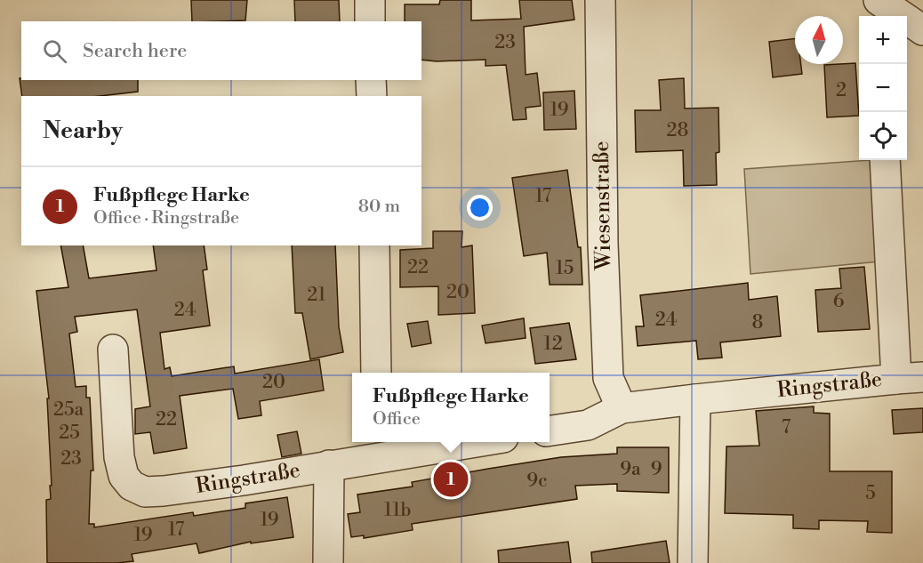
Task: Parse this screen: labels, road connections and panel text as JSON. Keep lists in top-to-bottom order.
{
  "streets": {
    "street": ["Wiesenstraße", "Ringstraße"]
  },
  "crossings": [
    ["Wiesenstraße", "Ringstraße"]
  ],
  "house_numbers": [
    "23",
    "2",
    "19",
    "28",
    "17",
    "22",
    "15",
    "20",
    "21",
    "6",
    "24",
    "24",
    "8",
    "12",
    "20",
    "25a",
    "22",
    "7",
    "25",
    "23",
    "9a",
    "9",
    "9c",
    "5",
    "11b",
    "19",
    "17",
    "19"
  ],
  "north": "top",
  "page": {
    "map_buttons": ["+", "−"],
    "search": "Search here",
    "heading": "Nearby",
    "list": [
      {
        "mark": "1",
        "name": "Fußpflege Harke",
        "note": "Office · Ringstraße",
        "value": "80 m"
      }
    ],
    "popup": ["Fußpflege Harke", "Office"],
    "pins": "1"
  }
}
